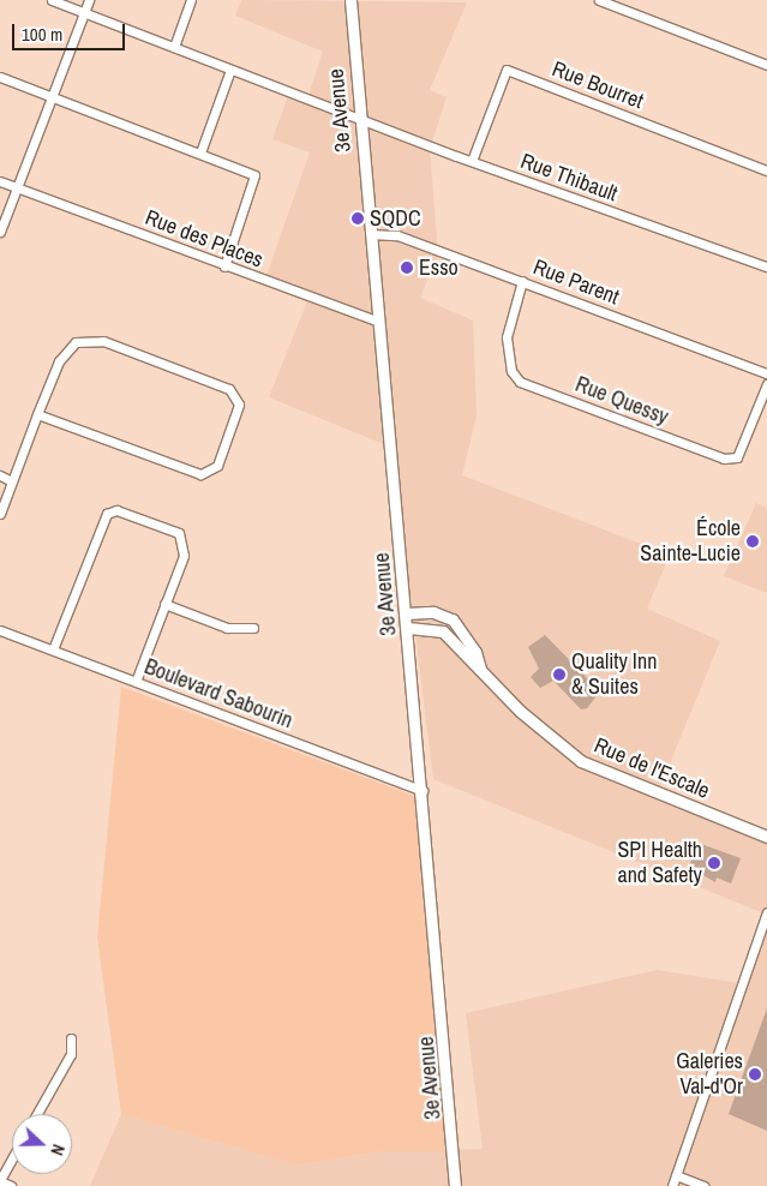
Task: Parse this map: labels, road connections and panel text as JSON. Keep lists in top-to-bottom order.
{
  "streets": {
    "main road": ["3e Avenue", "Rue de l'Escale"],
    "street": [
      "Rue Bourret",
      "Rue Thibault",
      "Rue des Places",
      "Rue Parent",
      "Rue Quessy",
      "Boulevard Sabourin"
    ]
  },
  "crossings": [
    ["Rue Bourret", "Rue Thibault"],
    ["3e Avenue", "Rue Thibault"],
    ["3e Avenue", "Rue des Places"],
    ["3e Avenue", "Rue Parent"],
    ["3e Avenue", "Boulevard Sabourin"],
    ["3e Avenue", "Rue de l'Escale"],
    ["Rue Parent", "Rue Quessy"]
  ],
  "places": [
    "SQDC",
    "Esso",
    "École Sainte-Lucie",
    "Quality Inn & Suites",
    "SPI Health and Safety",
    "Galeries Val-d'Or"
  ],
  "scale_bar": "100 m",
  "north": "right"
}
